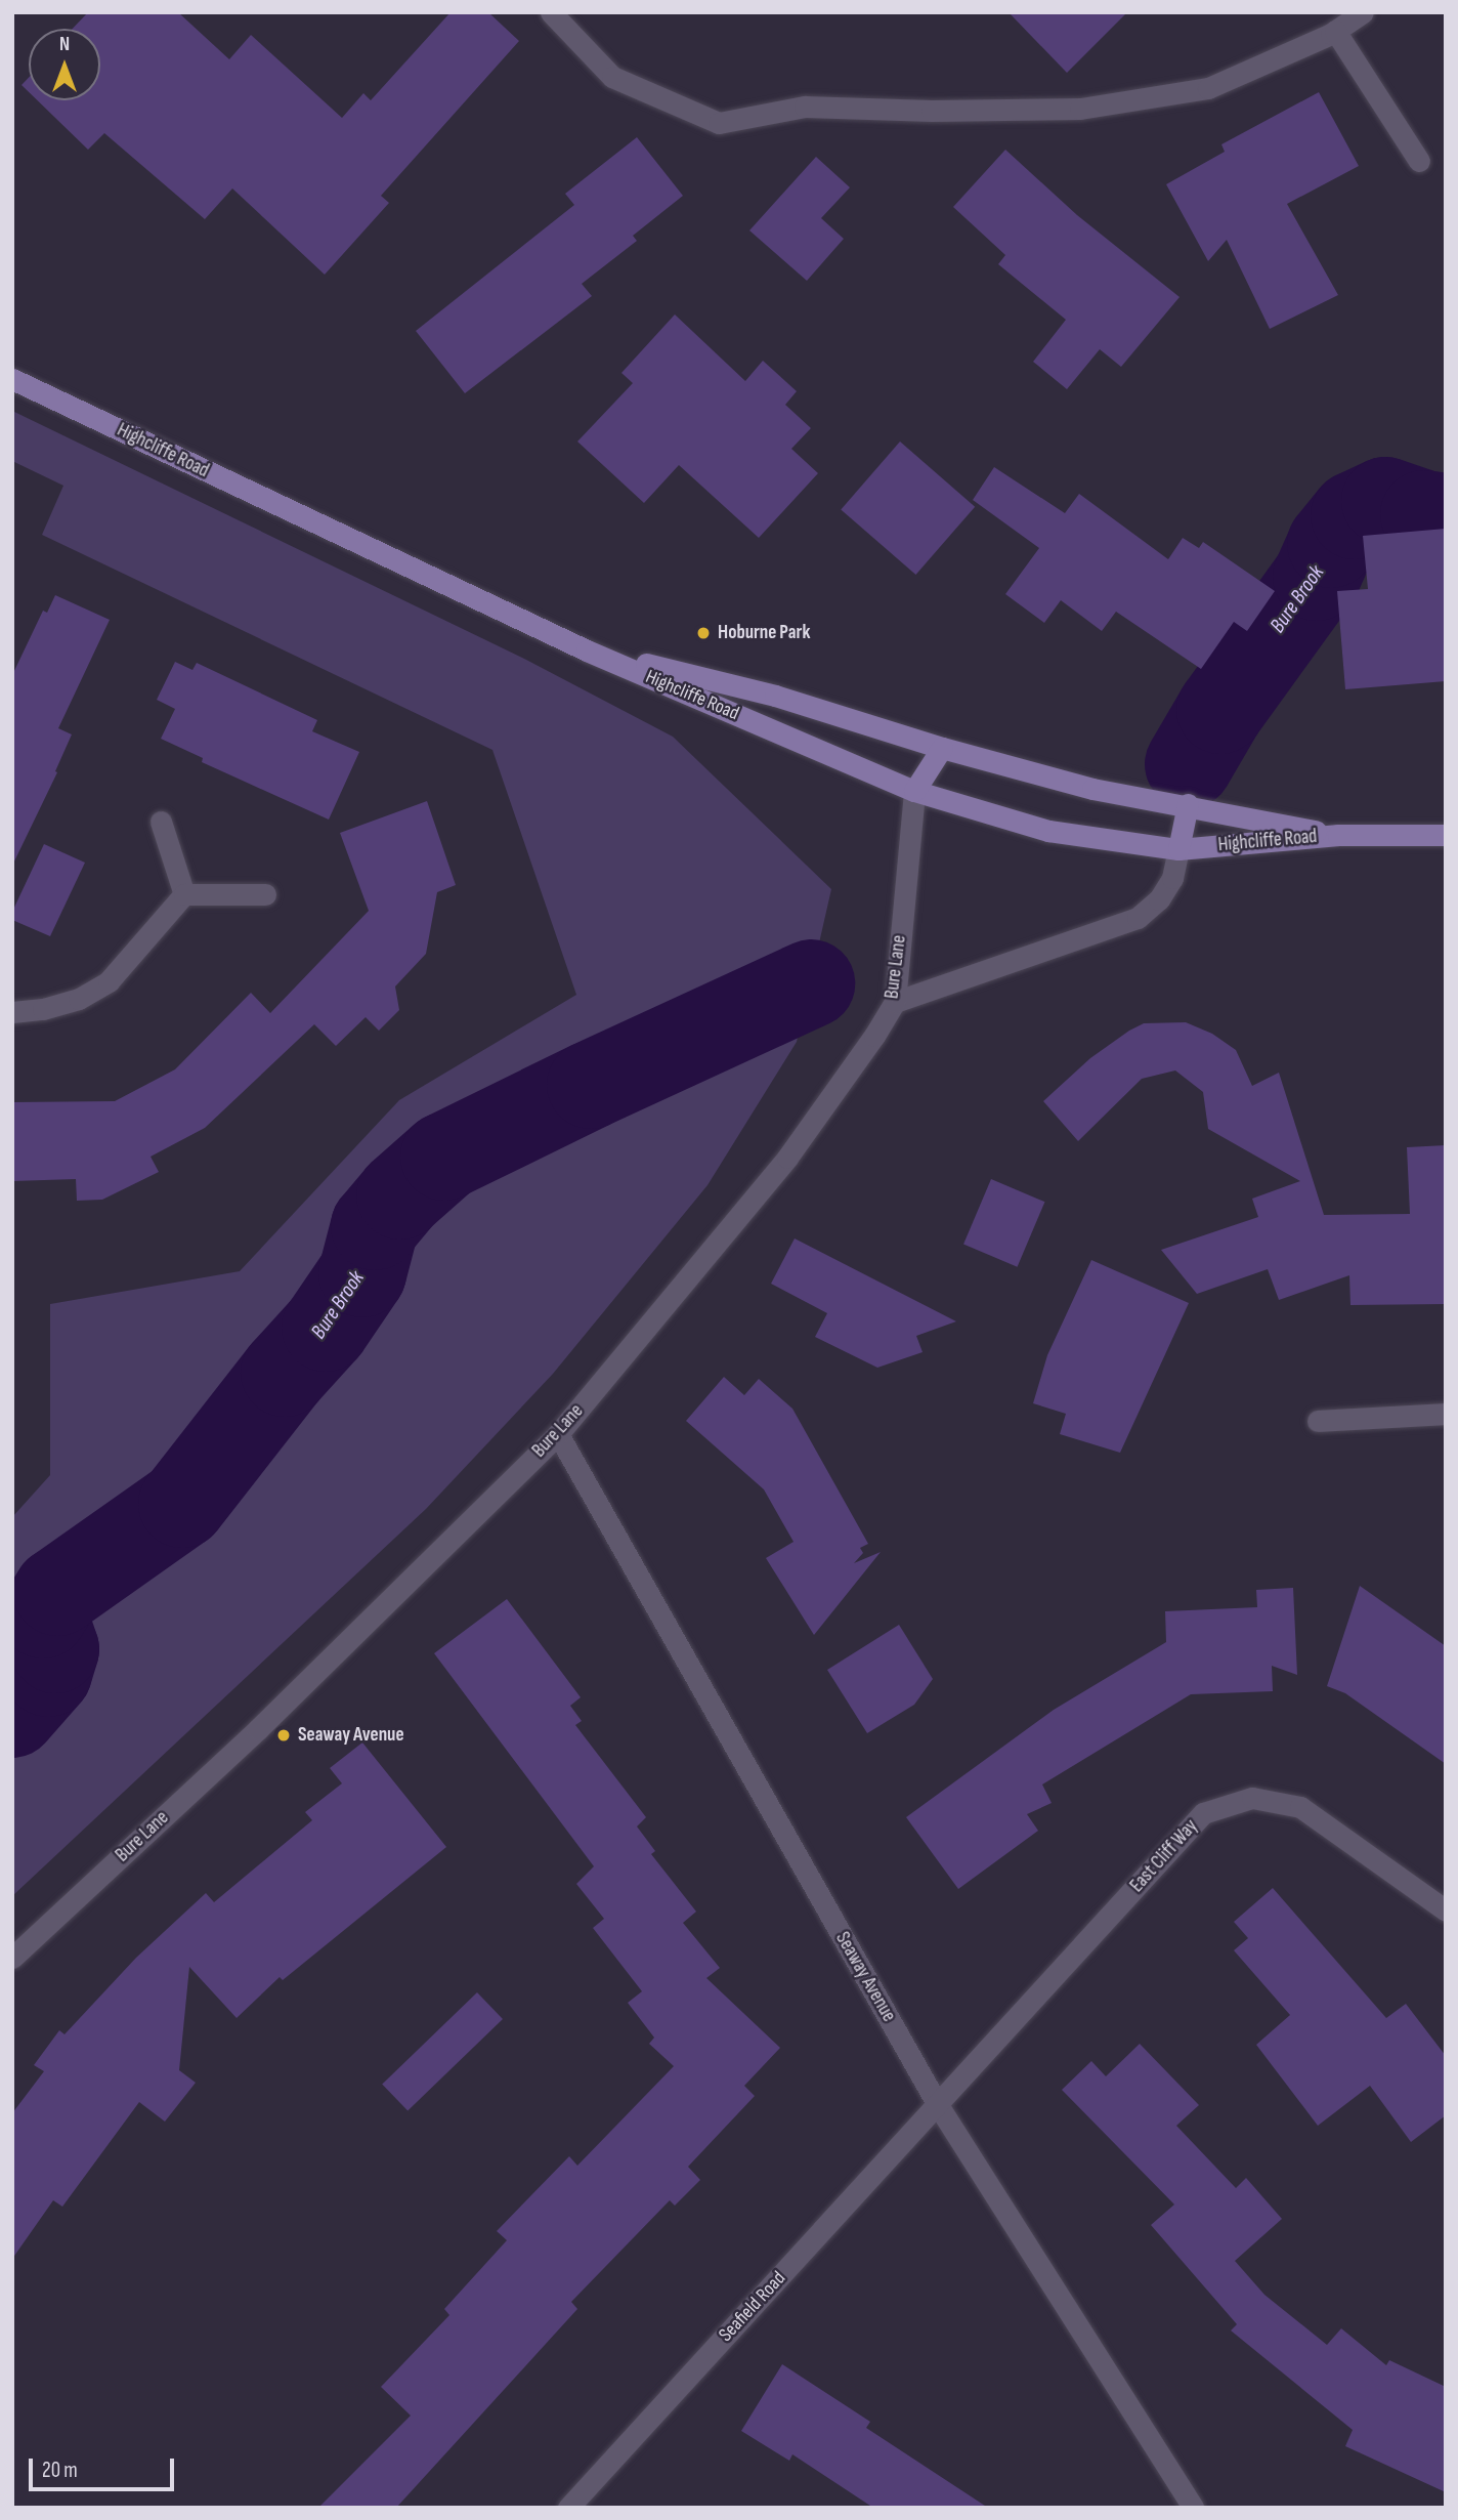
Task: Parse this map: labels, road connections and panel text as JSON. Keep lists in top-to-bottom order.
{
  "streets": {
    "main road": ["Highcliffe Road"],
    "street": [
      "Bure Lane",
      "East Cliff Way",
      "Seaway Avenue",
      "Seafield Road"
    ]
  },
  "crossings": [
    ["Highcliffe Road", "Bure Lane"],
    ["Bure Lane", "Seaway Avenue"],
    ["East Cliff Way", "Seaway Avenue"],
    ["East Cliff Way", "Seafield Road"],
    ["Seaway Avenue", "Seafield Road"]
  ],
  "water": ["Bure Brook"],
  "places": ["Hoburne Park", "Seaway Avenue"],
  "scale_bar": "20 m",
  "north": "top"
}
